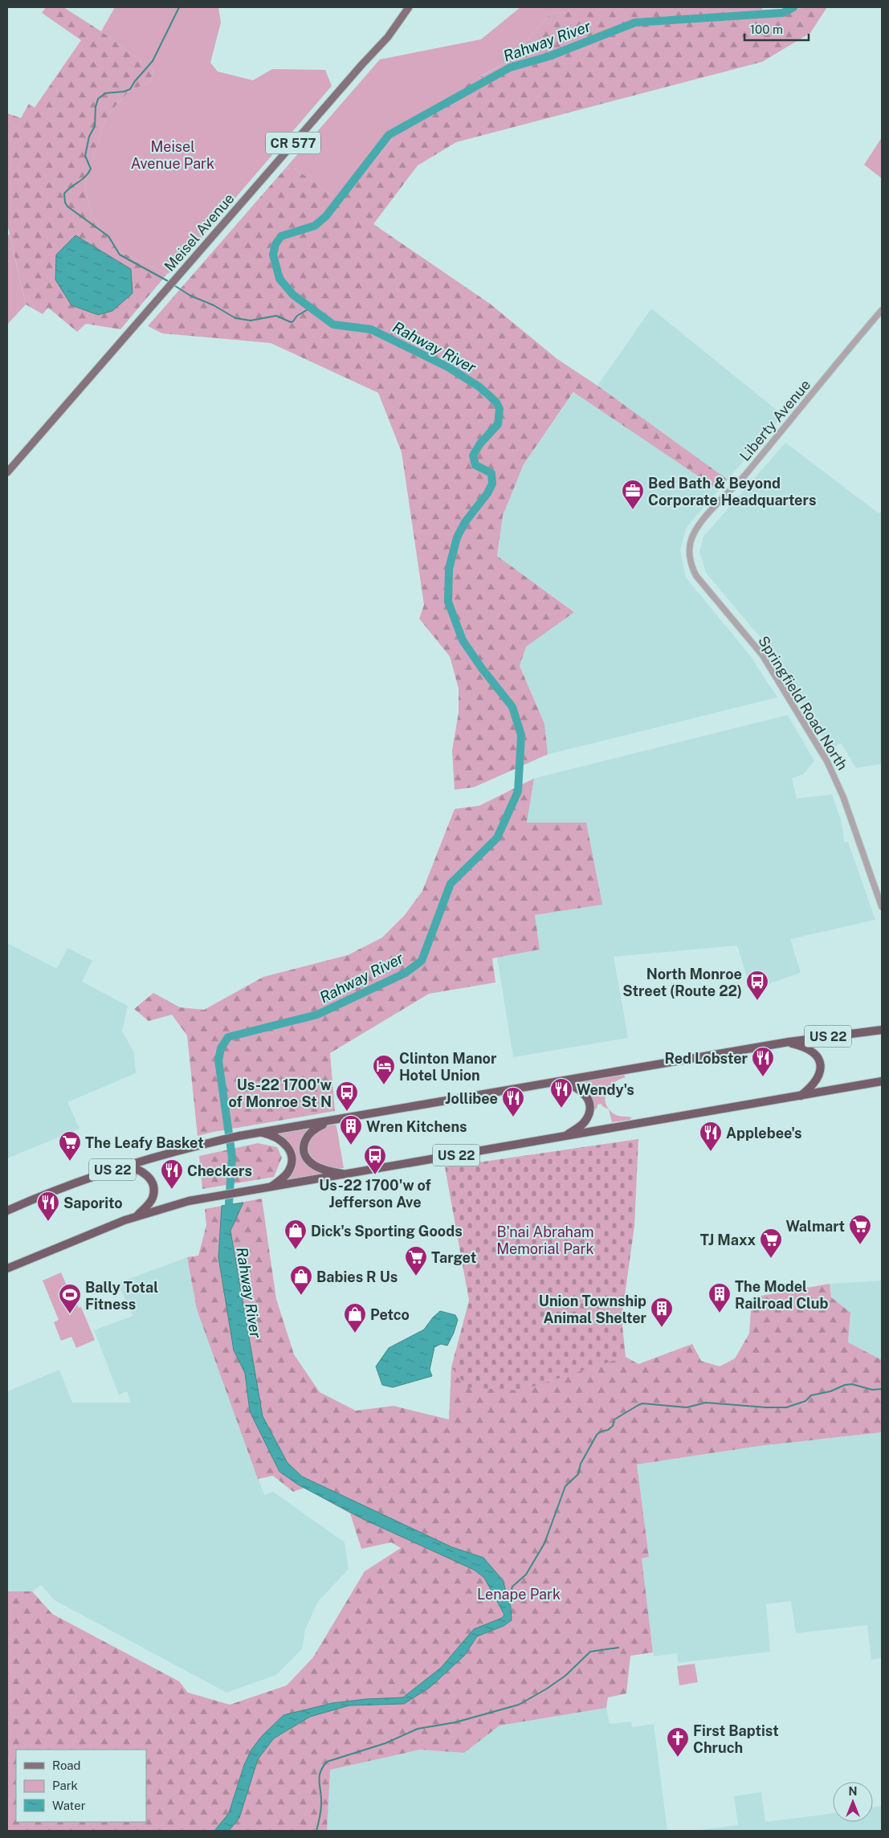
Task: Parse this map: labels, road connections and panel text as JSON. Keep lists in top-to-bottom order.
{
  "streets": {
    "highway": ["US 22"],
    "main road": ["CR 577", "Meisel Avenue"],
    "street": ["Liberty Avenue", "Springfield Road North"]
  },
  "crossings": [
    ["Liberty Avenue", "Springfield Road North"]
  ],
  "water": ["Rahway River"],
  "parks": ["Meisel Avenue Park", "B'nai Abraham Memorial Park", "Lenape Park"],
  "places": {
    "office": ["Bed Bath & Beyond Corporate Headquarters"],
    "bus stop": ["North Monroe Street (Route 22)", "Us-22 1700'w of Monroe St N", "Us-22 1700'w of Jefferson Ave"],
    "restaurant": [
      "Red Lobster",
      "Wendy's",
      "Jollibee",
      "Applebee's",
      "Checkers",
      "Saporito"
    ],
    "hotel": ["Clinton Manor Hotel Union"],
    "building": ["Wren Kitchens", "The Model Railroad Club", "Union Township Animal Shelter"],
    "supermarket": [
      "The Leafy Basket",
      "Walmart",
      "TJ Maxx",
      "Target"
    ],
    "shop": ["Dick's Sporting Goods", "Babies R Us", "Petco"],
    "sports": ["Bally Total Fitness"],
    "church": ["First Baptist Chruch"]
  },
  "legend": ["Road", "Park", "Water"],
  "scale_bar": "100 m",
  "north": "top"
}
